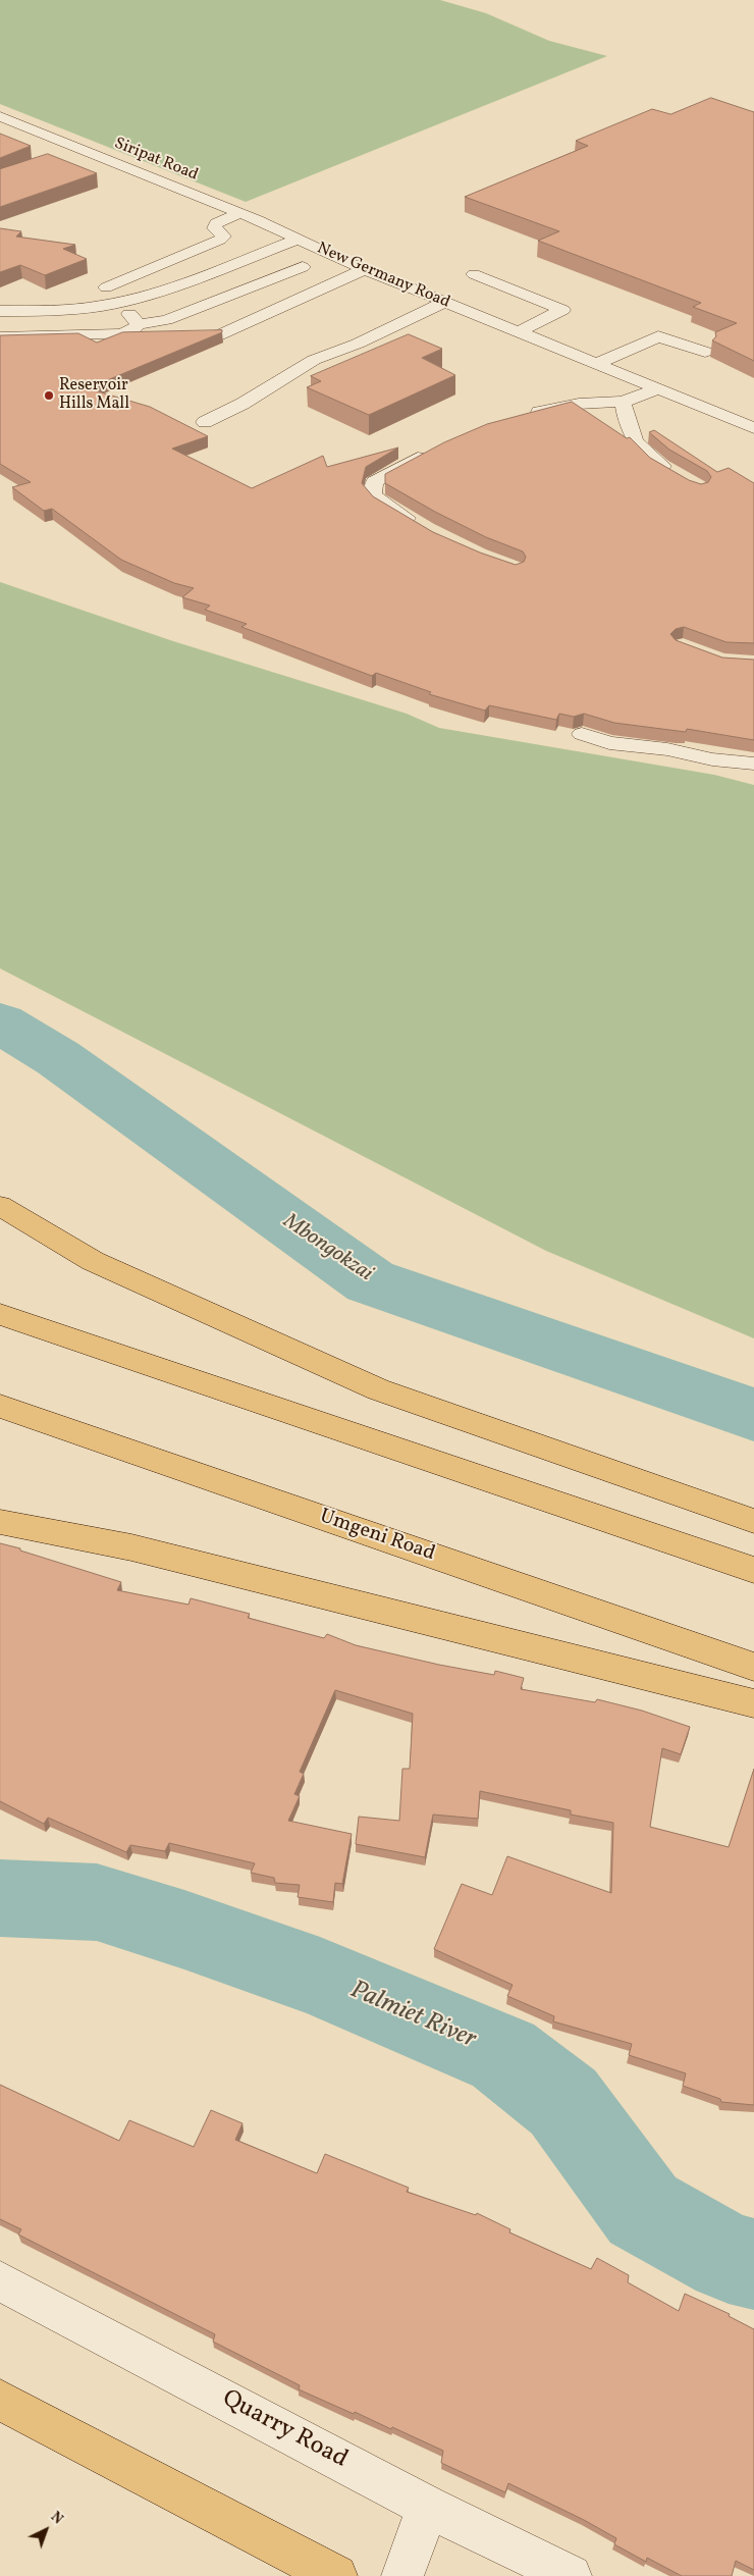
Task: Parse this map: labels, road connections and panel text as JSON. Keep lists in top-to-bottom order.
{
  "streets": {
    "main road": ["Umgeni Road"],
    "street": ["Siripat Road", "New Germany Road", "Quarry Road"]
  },
  "crossings": [
    ["Siripat Road", "New Germany Road"]
  ],
  "water": ["Mbongokzai", "Palmiet River"],
  "places": ["Reservoir Hills Mall"],
  "north": "top right"
}
